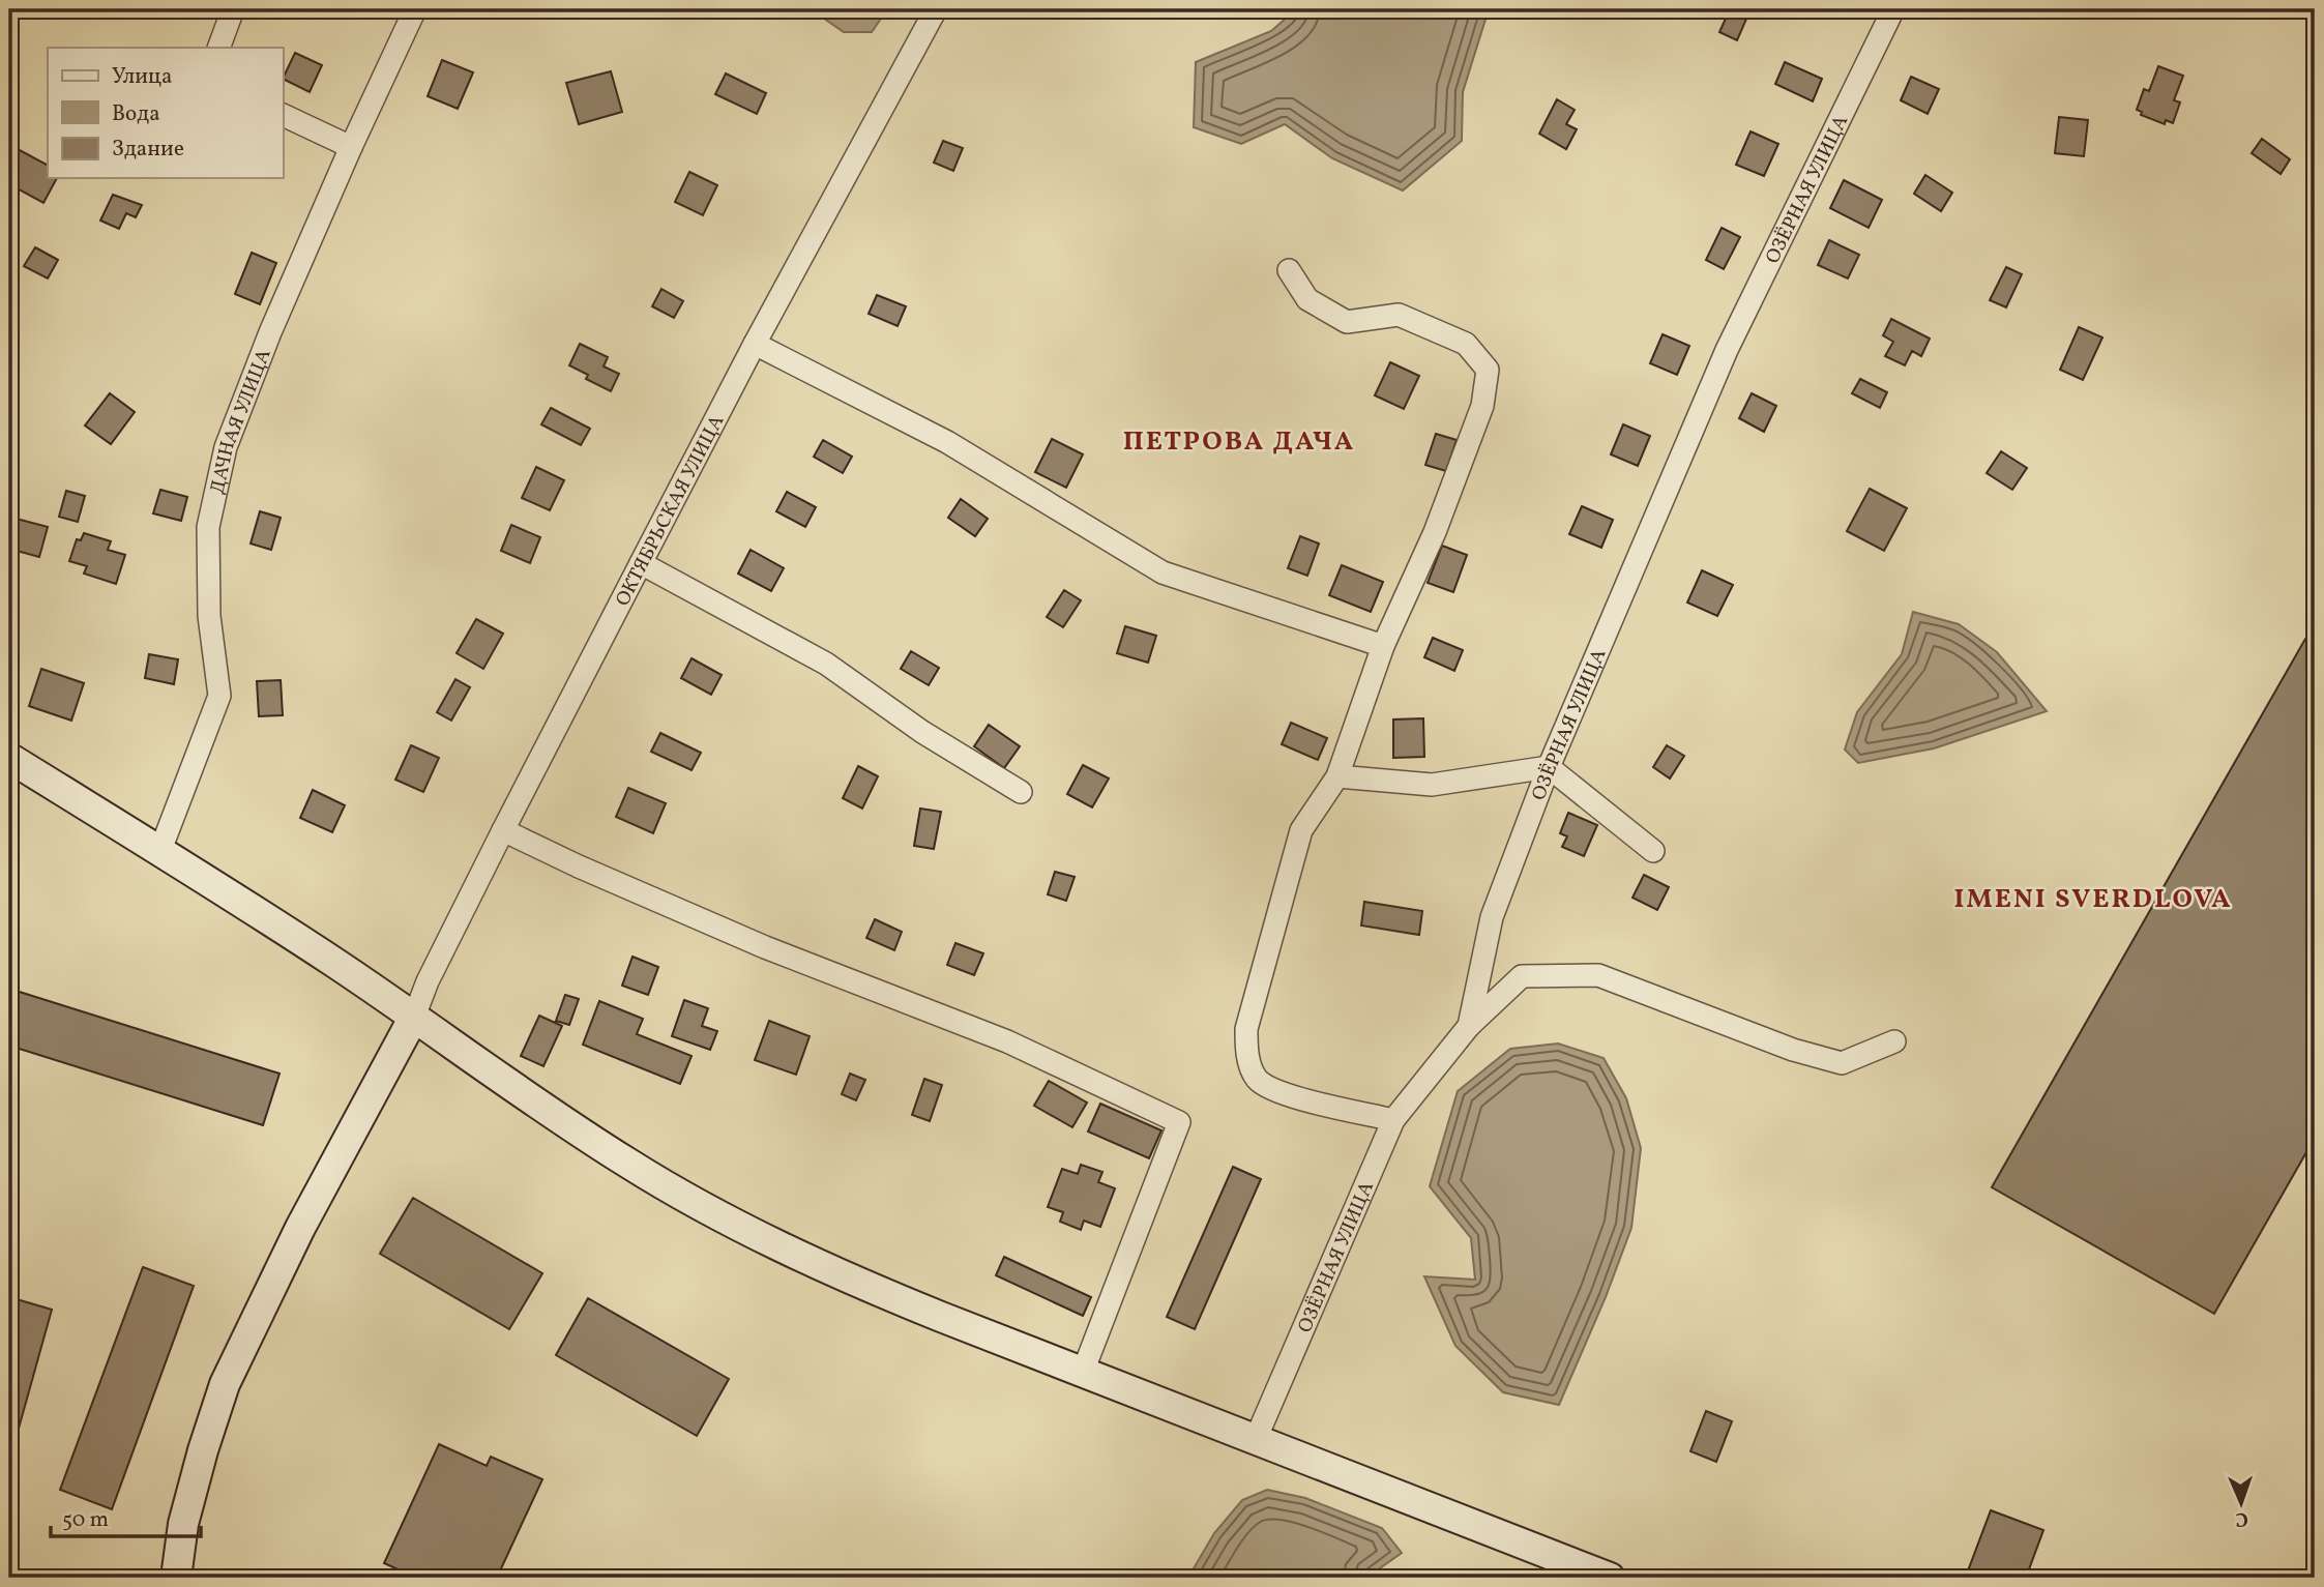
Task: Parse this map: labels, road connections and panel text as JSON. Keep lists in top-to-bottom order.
{
  "streets": {
    "street": ["ОЗЁРНАЯ УЛИЦА", "ДАЧНАЯ УЛИЦА", "ОКТЯБРЬСКАЯ УЛИЦА"]
  },
  "districts": ["ПЕТРОВА ДАЧА", "IMENI SVERDLOVA"],
  "legend": ["Улица", "Вода", "Здание"],
  "scale_bar": "50 m",
  "north": "bottom"
}
